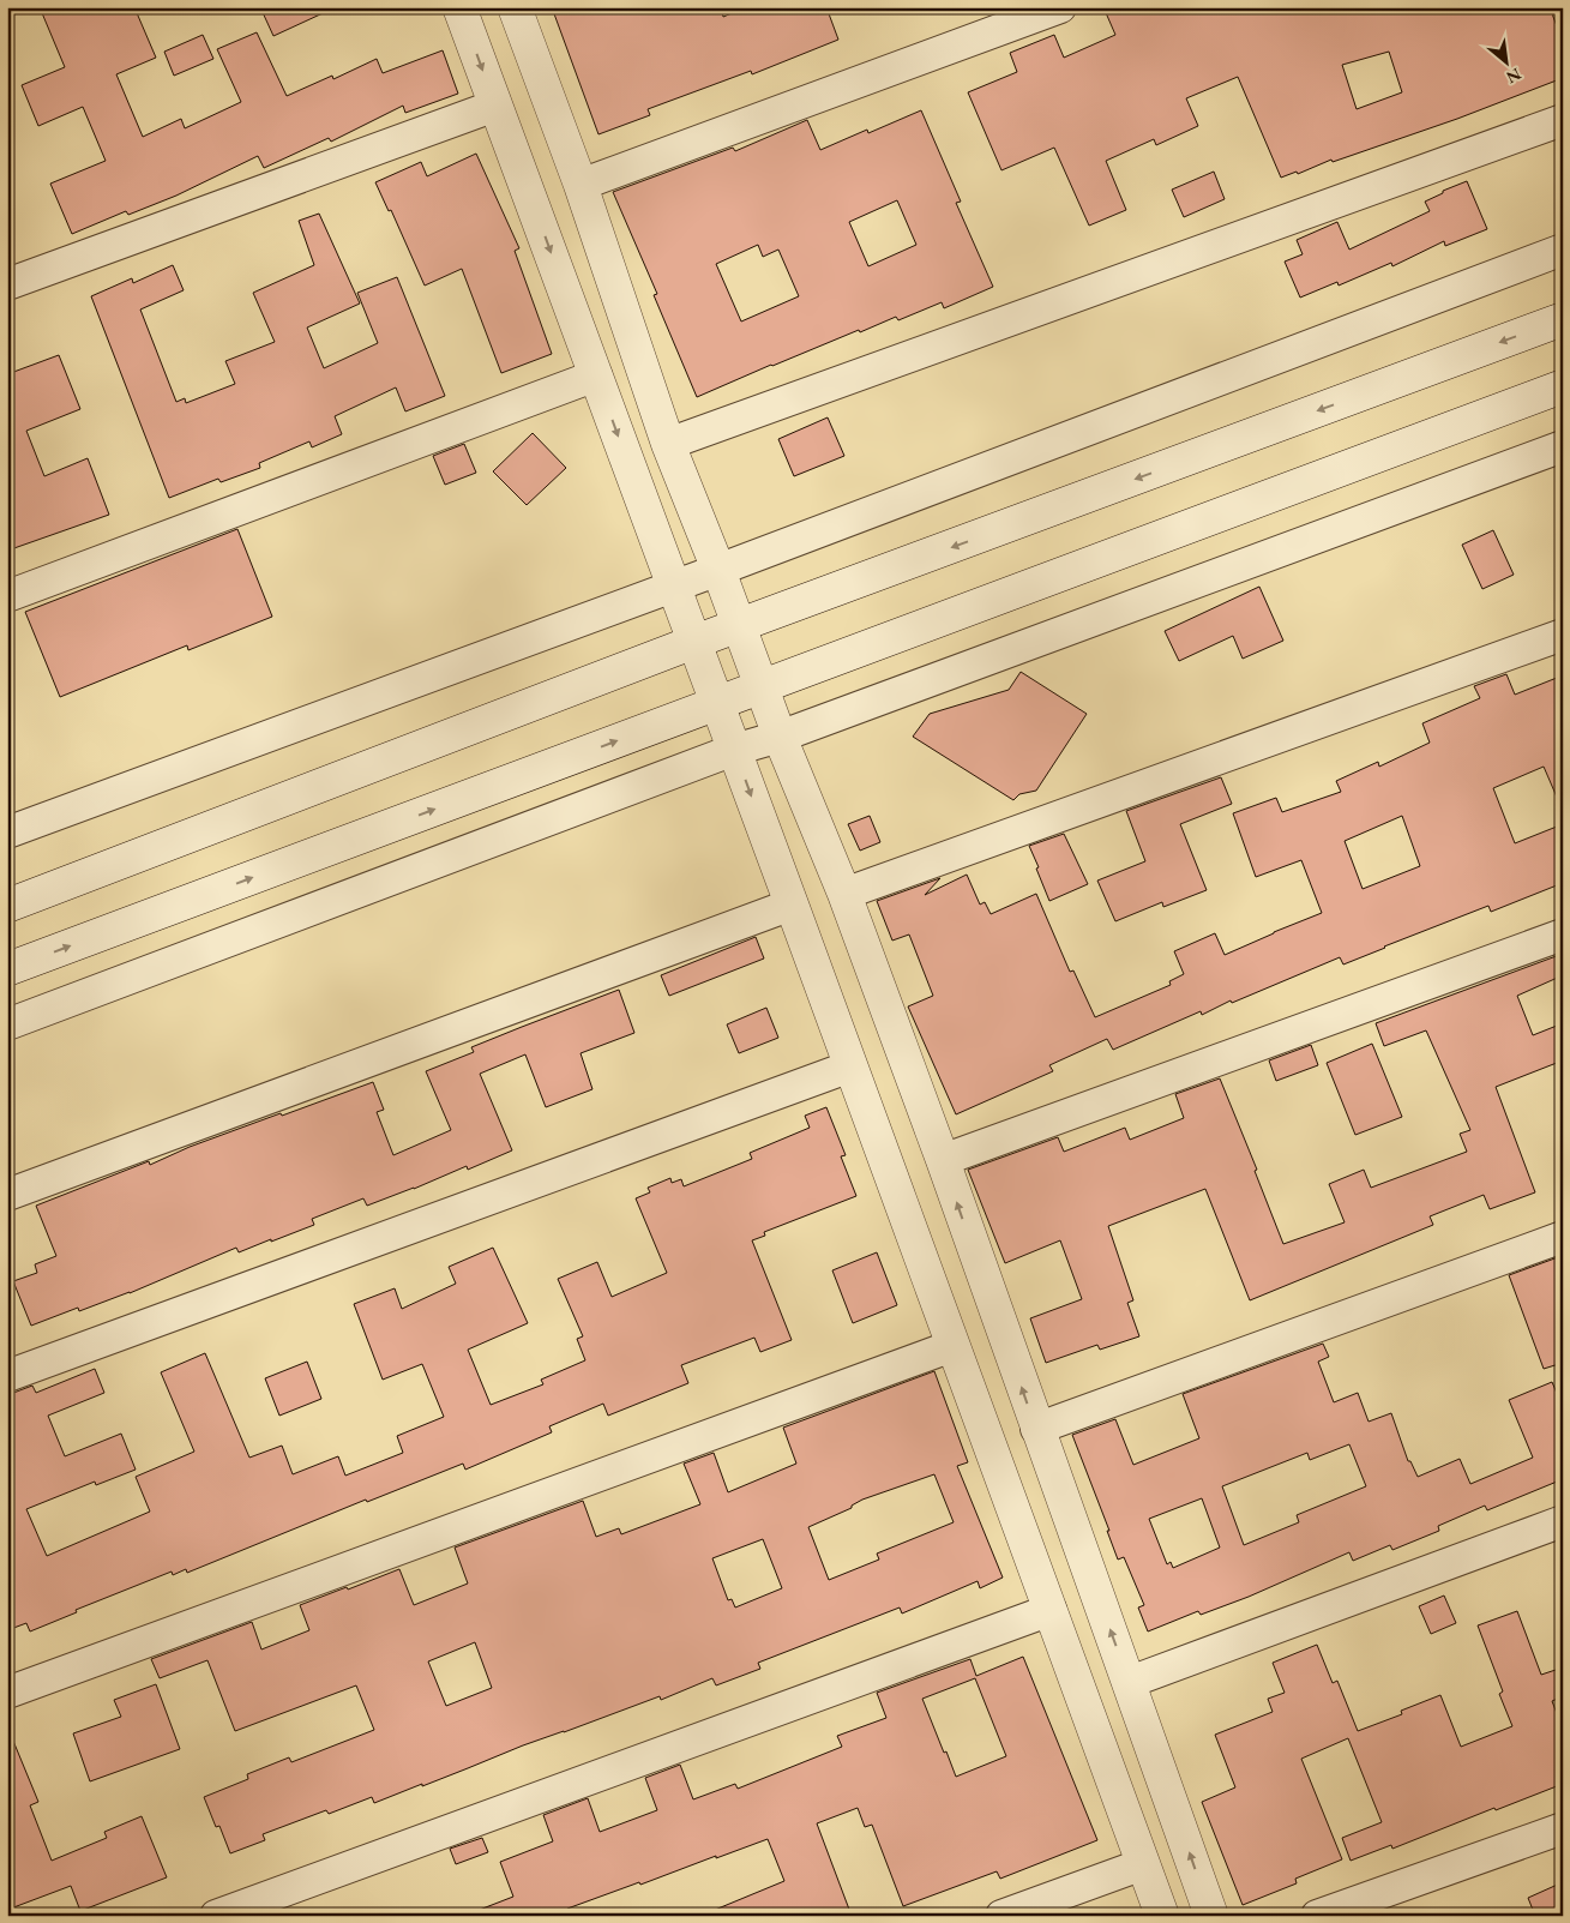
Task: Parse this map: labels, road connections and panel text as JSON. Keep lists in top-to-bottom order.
{
  "north": "bottom right"
}
